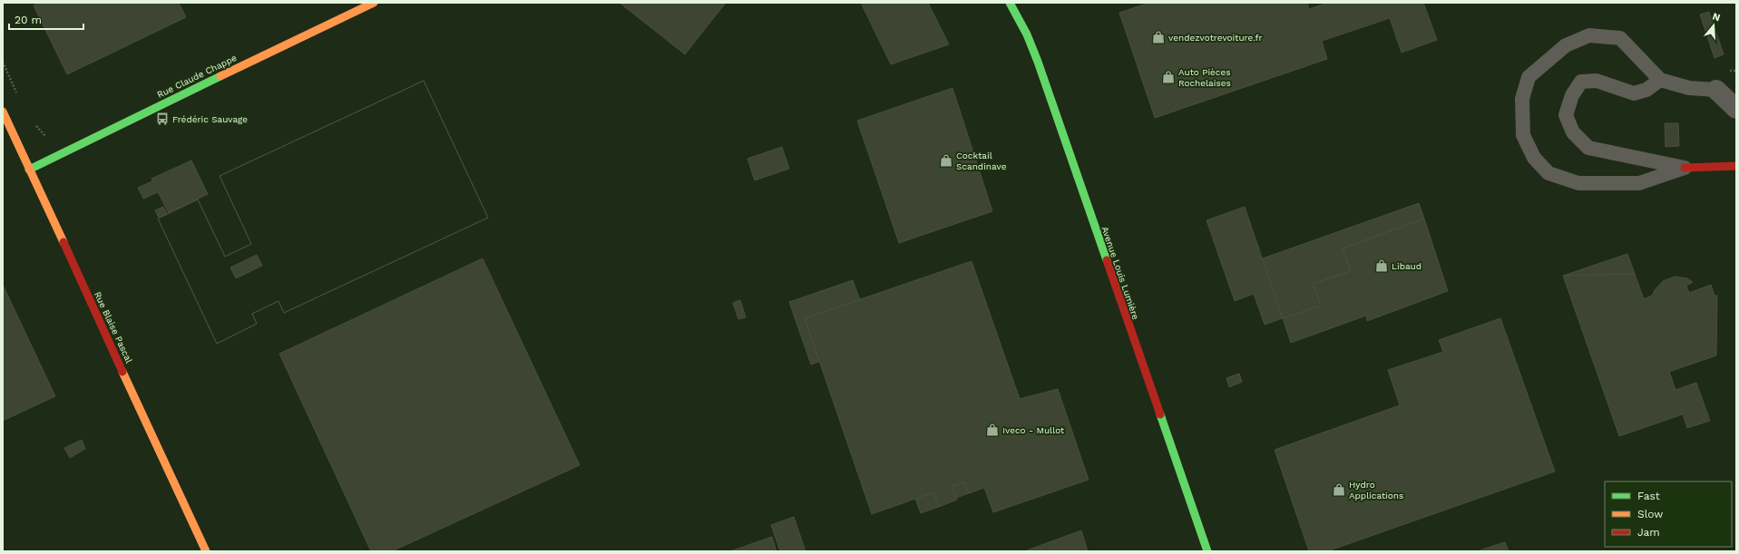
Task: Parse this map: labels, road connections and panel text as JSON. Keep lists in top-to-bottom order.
{
  "streets": {
    "street": ["Rue Claude Chappe", "Avenue Louis Lumière", "Rue Blaise Pascal"]
  },
  "crossings": [
    ["Rue Claude Chappe", "Rue Blaise Pascal"]
  ],
  "places": {
    "shop": [
      "vendezvotrevoiture.fr",
      "Auto Pièces Rochelaises",
      "Cocktail Scandinave",
      "Libaud",
      "Iveco - Mullot",
      "Hydro Applications"
    ],
    "bus stop": ["Frédéric Sauvage"]
  },
  "legend": ["Fast", "Slow", "Jam"],
  "scale_bar": "20 m",
  "north": "top"
}
